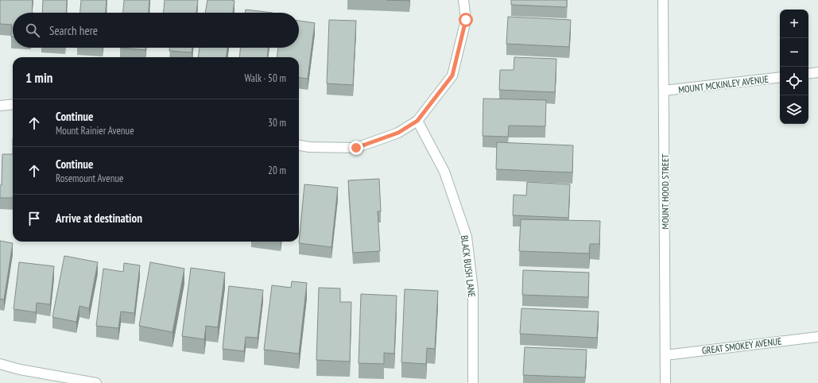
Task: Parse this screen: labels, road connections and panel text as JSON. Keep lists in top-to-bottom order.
{
  "streets": {
    "street": [
      "MOUNT MCKINLEY AVENUE",
      "MOUNT HOOD STREET",
      "BLACK BUSH LANE",
      "GREAT SMOKEY AVENUE"
    ]
  },
  "crossings": [
    ["MOUNT MCKINLEY AVENUE", "MOUNT HOOD STREET"],
    ["MOUNT HOOD STREET", "GREAT SMOKEY AVENUE"]
  ],
  "page": {
    "map_buttons": ["+", "−"],
    "search": "Search here",
    "heading": ["1 min", "Walk · 50 m"],
    "list": [
      ["Continue", "Mount Rainier Avenue", "30 m"],
      ["Continue", "Rosemount Avenue", "20 m"],
      "Arrive at destination"
    ]
  }
}
